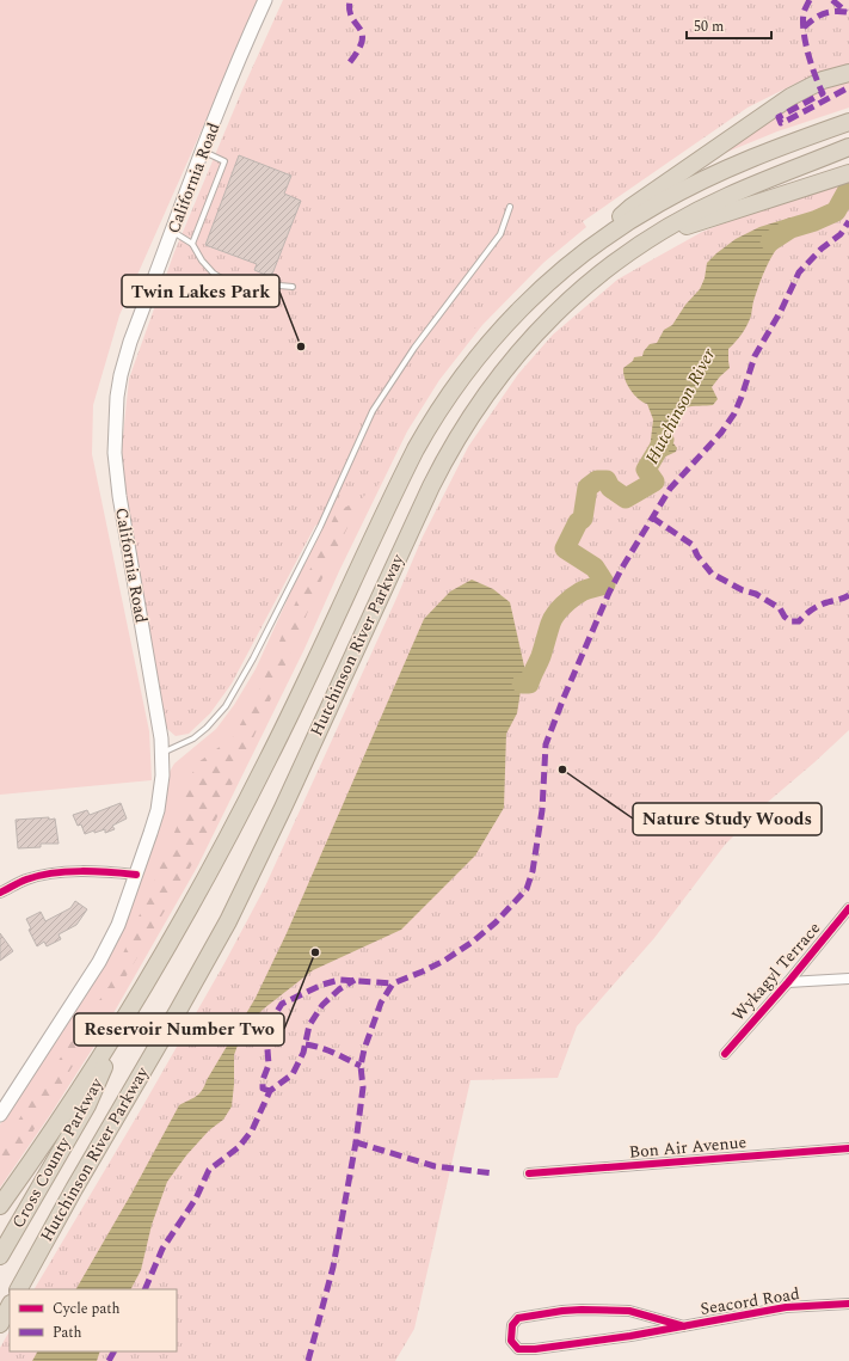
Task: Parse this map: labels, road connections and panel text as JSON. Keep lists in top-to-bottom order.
{
  "streets": {
    "highway": ["Hutchinson River Parkway", "Cross County Parkway"],
    "main road": ["California Road"],
    "street": ["Wykagyl Terrace", "Bon Air Avenue", "Seacord Road"]
  },
  "crossings": [
    ["Hutchinson River Parkway", "Cross County Parkway"]
  ],
  "water": ["Hutchinson River"],
  "places": ["Twin Lakes Park", "Nature Study Woods", "Reservoir Number Two"],
  "legend": ["Cycle path", "Path"],
  "scale_bar": "50 m"
}
